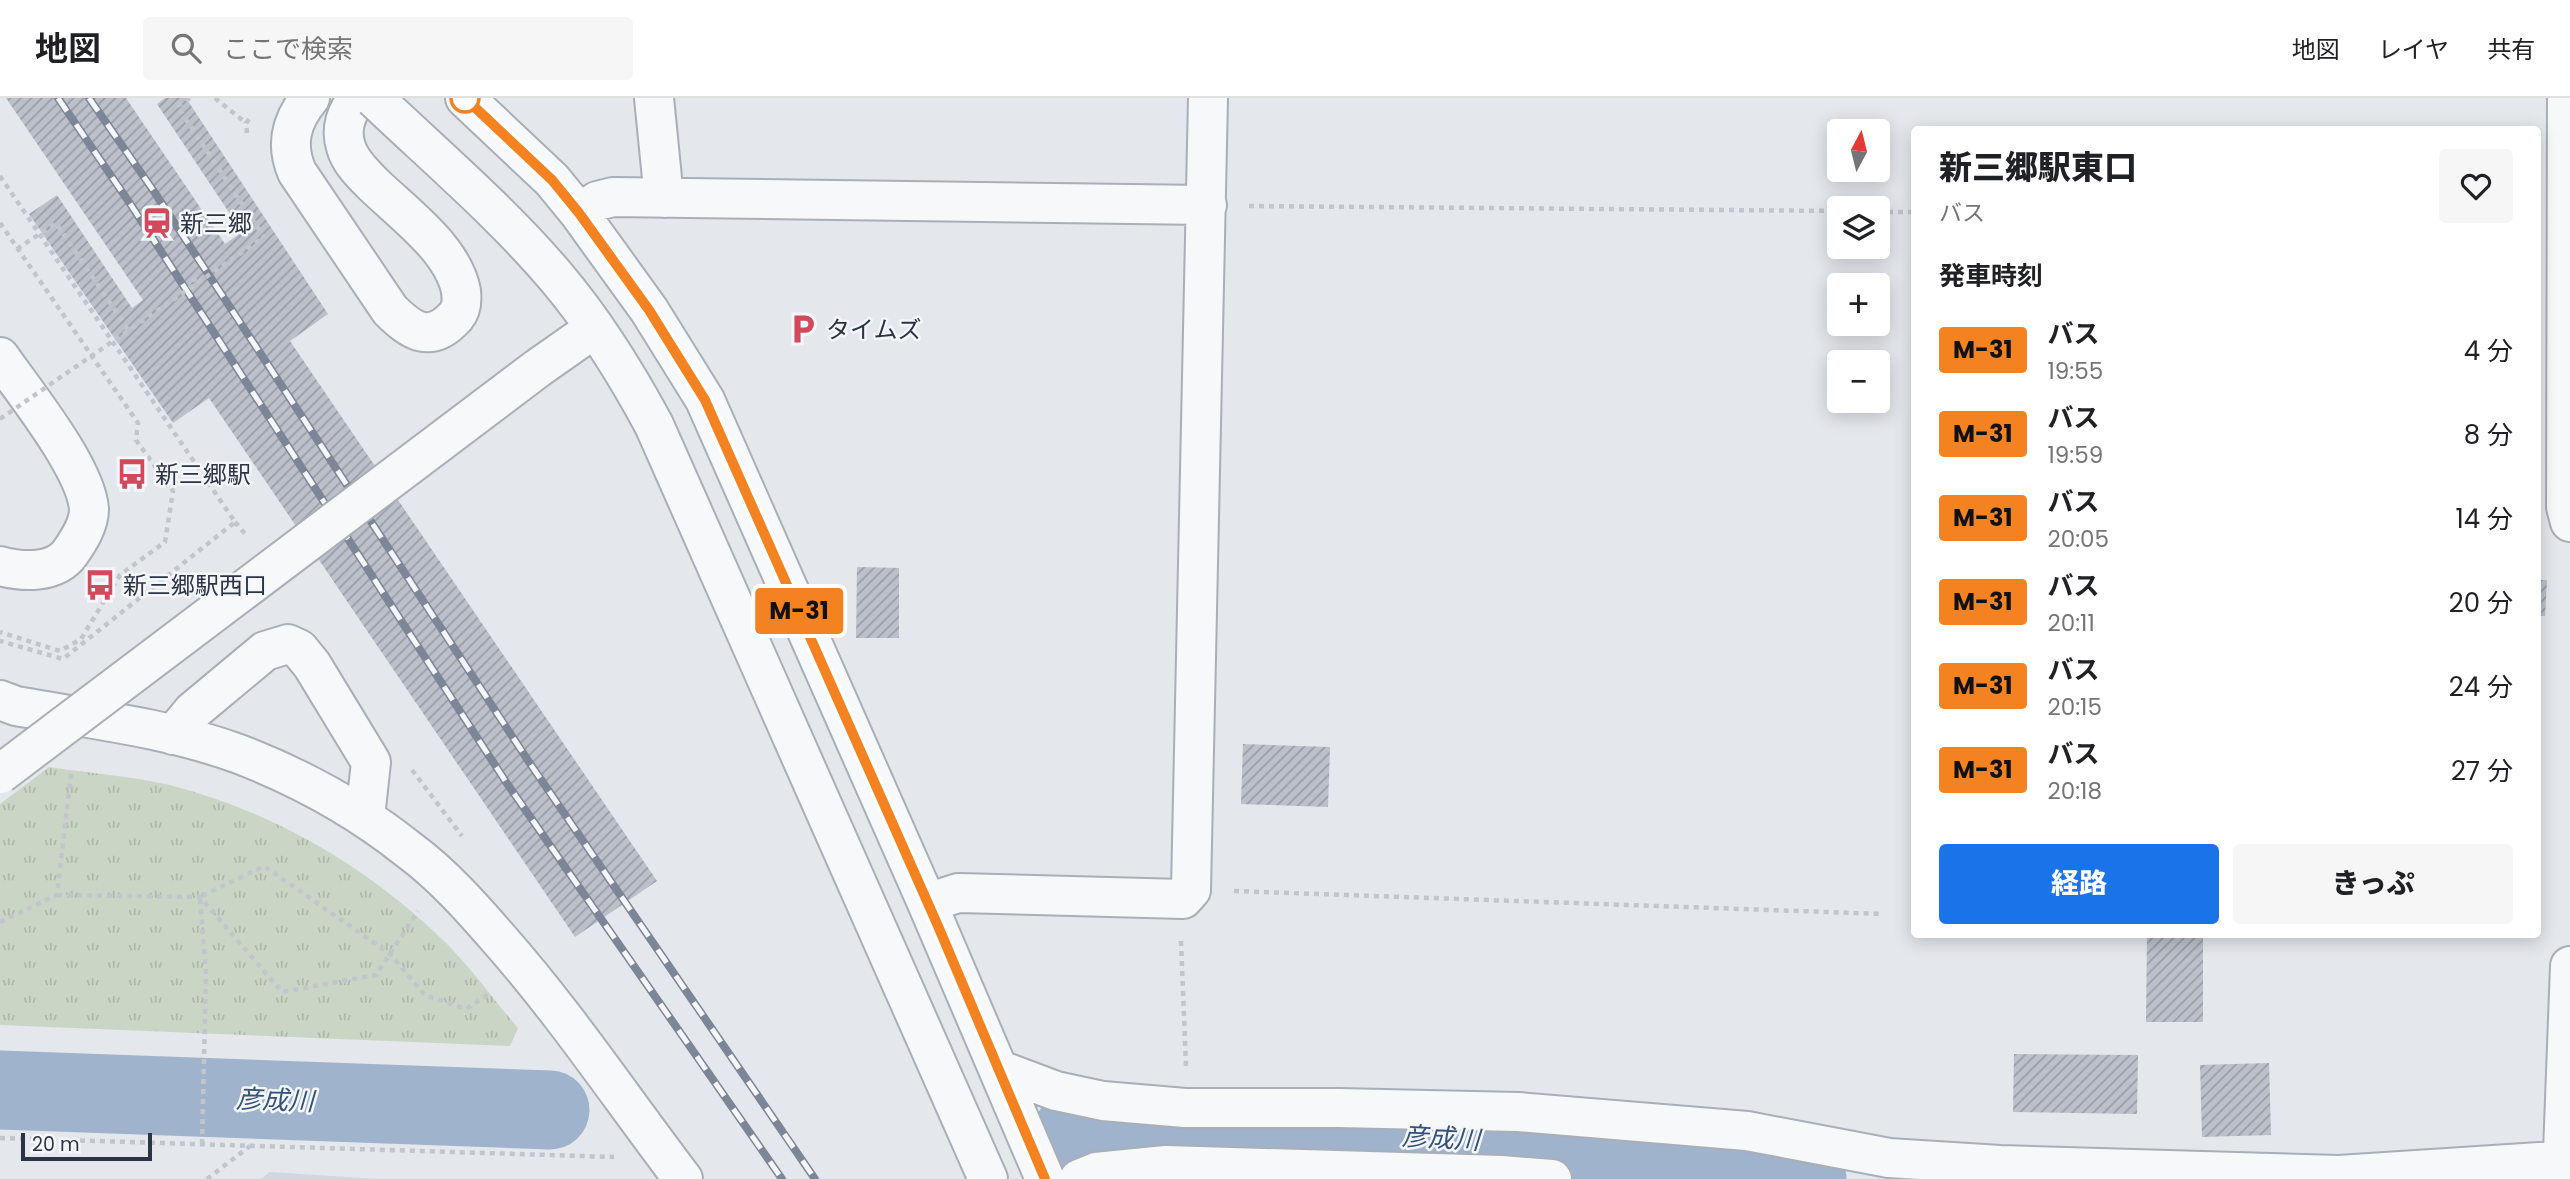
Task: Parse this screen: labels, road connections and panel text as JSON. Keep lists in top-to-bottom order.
{
  "water": ["彦成川"],
  "places": {
    "station": ["新三郷"],
    "parking": ["タイムズ"],
    "bus stop": ["新三郷駅", "新三郷駅西口"]
  },
  "lines": ["bus line M-31"],
  "scale_bar": "20 m",
  "north": "top",
  "page": {
    "header": "地図",
    "search": "ここで検索",
    "nav": ["地図", "レイヤ", "共有"],
    "on_map": "M-31",
    "map_buttons": ["+", "−"],
    "heading": [
      ["新三郷駅東口", "バス"],
      "発車時刻"
    ],
    "list": [
      {
        "mark": "M-31",
        "name": "バス",
        "note": "19:55",
        "value": "4 分"
      },
      {
        "mark": "M-31",
        "name": "バス",
        "note": "19:59",
        "value": "8 分"
      },
      {
        "mark": "M-31",
        "name": "バス",
        "note": "20:05",
        "value": "14 分"
      },
      {
        "mark": "M-31",
        "name": "バス",
        "note": "20:11",
        "value": "20 分"
      },
      {
        "mark": "M-31",
        "name": "バス",
        "note": "20:15",
        "value": "24 分"
      },
      {
        "mark": "M-31",
        "name": "バス",
        "note": "20:18",
        "value": "27 分"
      }
    ],
    "buttons": ["経路", "きっぷ"],
    "scale": "20 m"
  }
}
